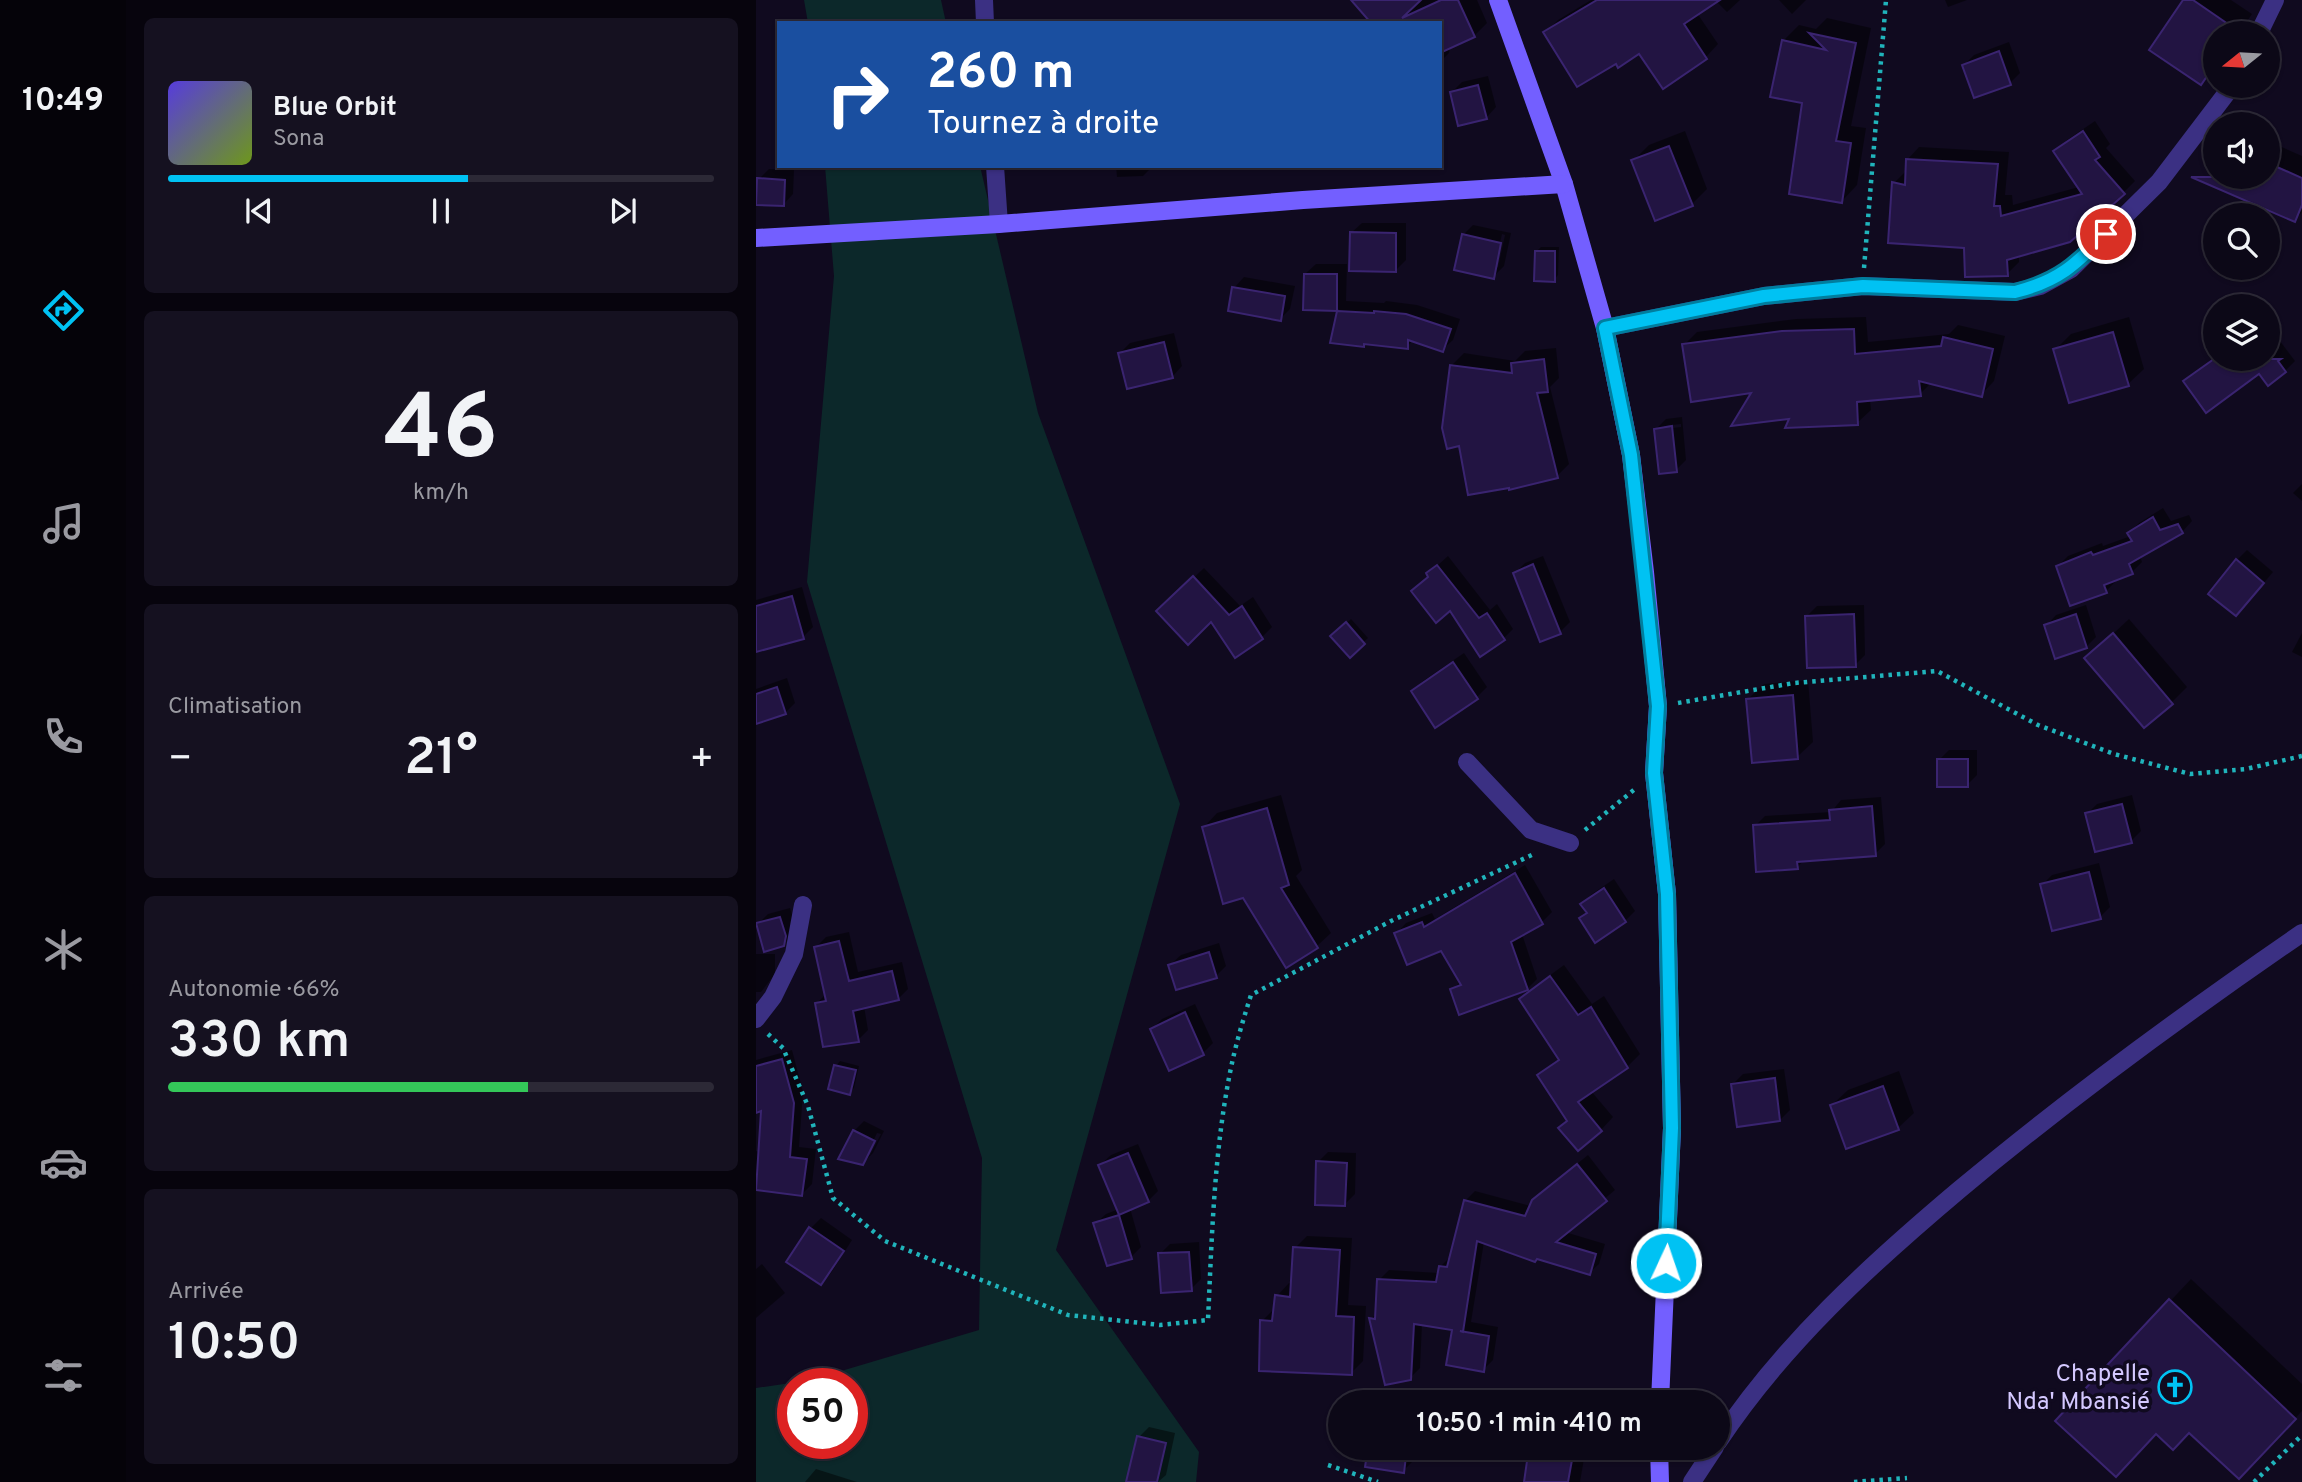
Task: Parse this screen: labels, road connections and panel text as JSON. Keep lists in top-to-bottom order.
{
  "places": {
    "church": ["Chapelle Nda' Mbansié"]
  },
  "north": "left",
  "page": {
    "tabs": "10:49",
    "turn": ["260 m", "Tournez à droite"],
    "song": ["Blue Orbit", "Sona"],
    "tile": [
      ["46", "km/h"],
      "Climatisation",
      ["Autonomie · 66%", "330 km"],
      ["Arrivée", "10:50"]
    ],
    "heat": ["−", "21°", "+"],
    "limit": "50",
    "trip": "10:50 · 1 min · 410 m"
  }
}
